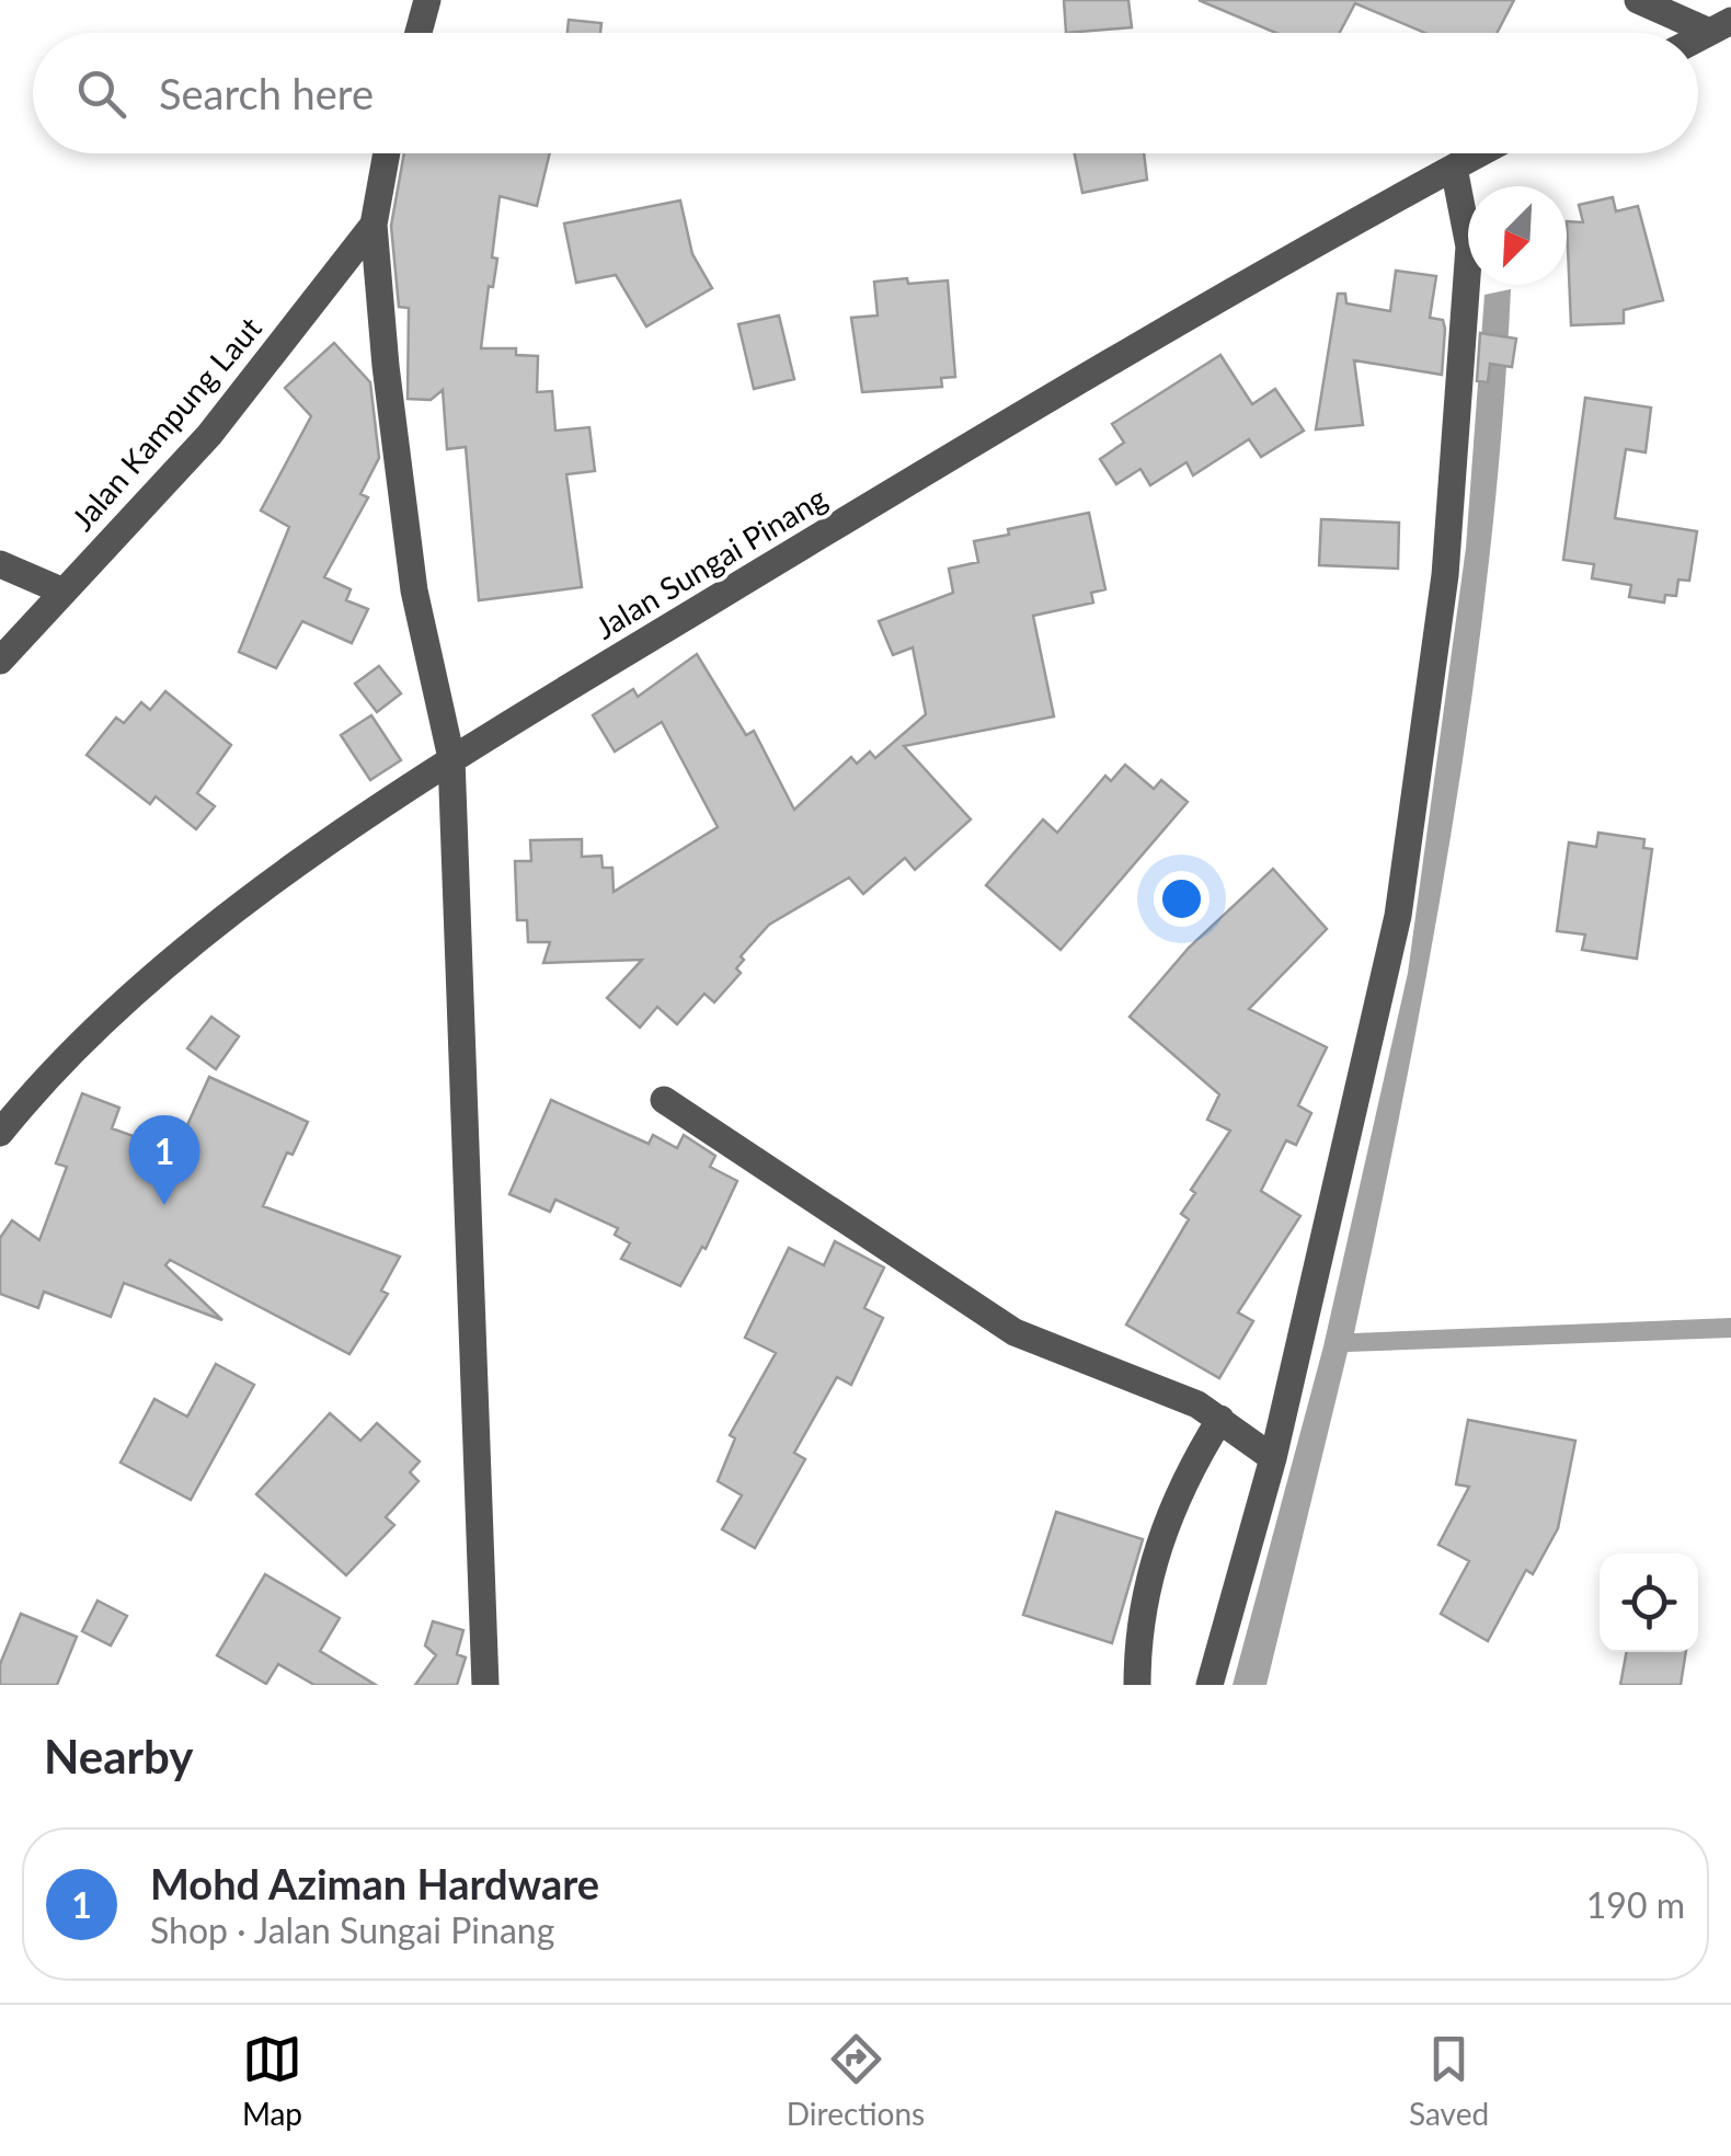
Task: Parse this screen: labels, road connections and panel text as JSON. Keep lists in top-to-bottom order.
{
  "streets": {
    "street": ["Jalan Kampung Laut", "Jalan Sungai Pinang"]
  },
  "north": "bottom left",
  "page": {
    "search": "Search here",
    "pins": "1",
    "heading": "Nearby",
    "list": [
      {
        "mark": "1",
        "name": "Mohd Aziman Hardware",
        "note": "Shop · Jalan Sungai Pinang",
        "value": "190 m"
      }
    ],
    "nav": ["Map", "Directions", "Saved"]
  }
}
